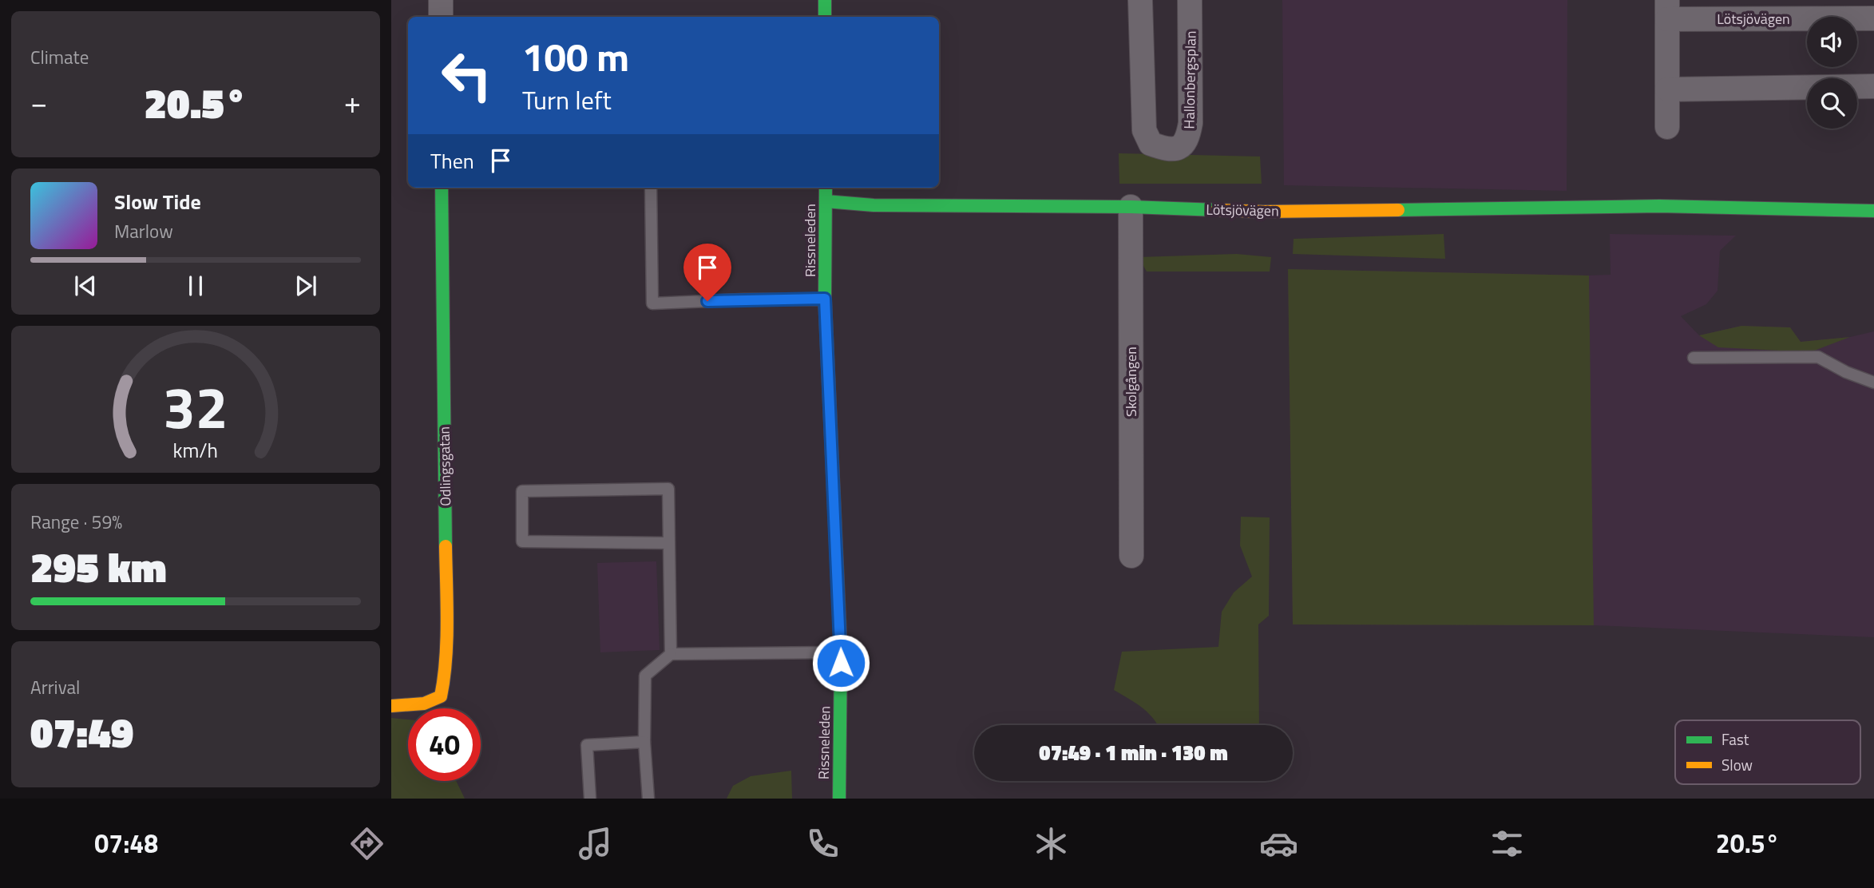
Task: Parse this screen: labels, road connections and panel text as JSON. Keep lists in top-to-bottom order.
{
  "streets": {
    "street": [
      "Lötsjövägen",
      "Hallonbergsplan",
      "Rissneleden",
      "Skolgången",
      "Odlingsgatan"
    ]
  },
  "crossings": [
    ["Lötsjövägen", "Rissneleden"],
    ["Lötsjövägen", "Skolgången"]
  ],
  "legend": ["Fast", "Slow"],
  "page": {
    "tile": [
      "Climate",
      ["Range · 59%", "295 km"],
      ["Arrival", "07:49"]
    ],
    "turn": ["100 m", "Turn left"],
    "heat": ["−", "20.5°", "+"],
    "then": "Then",
    "song": ["Slow Tide", "Marlow"],
    "limit": "40",
    "trip": "07:49 · 1 min · 130 m",
    "tabs": ["07:48", "20.5°"],
    "gauge": ["32", "km/h"]
  }
}
